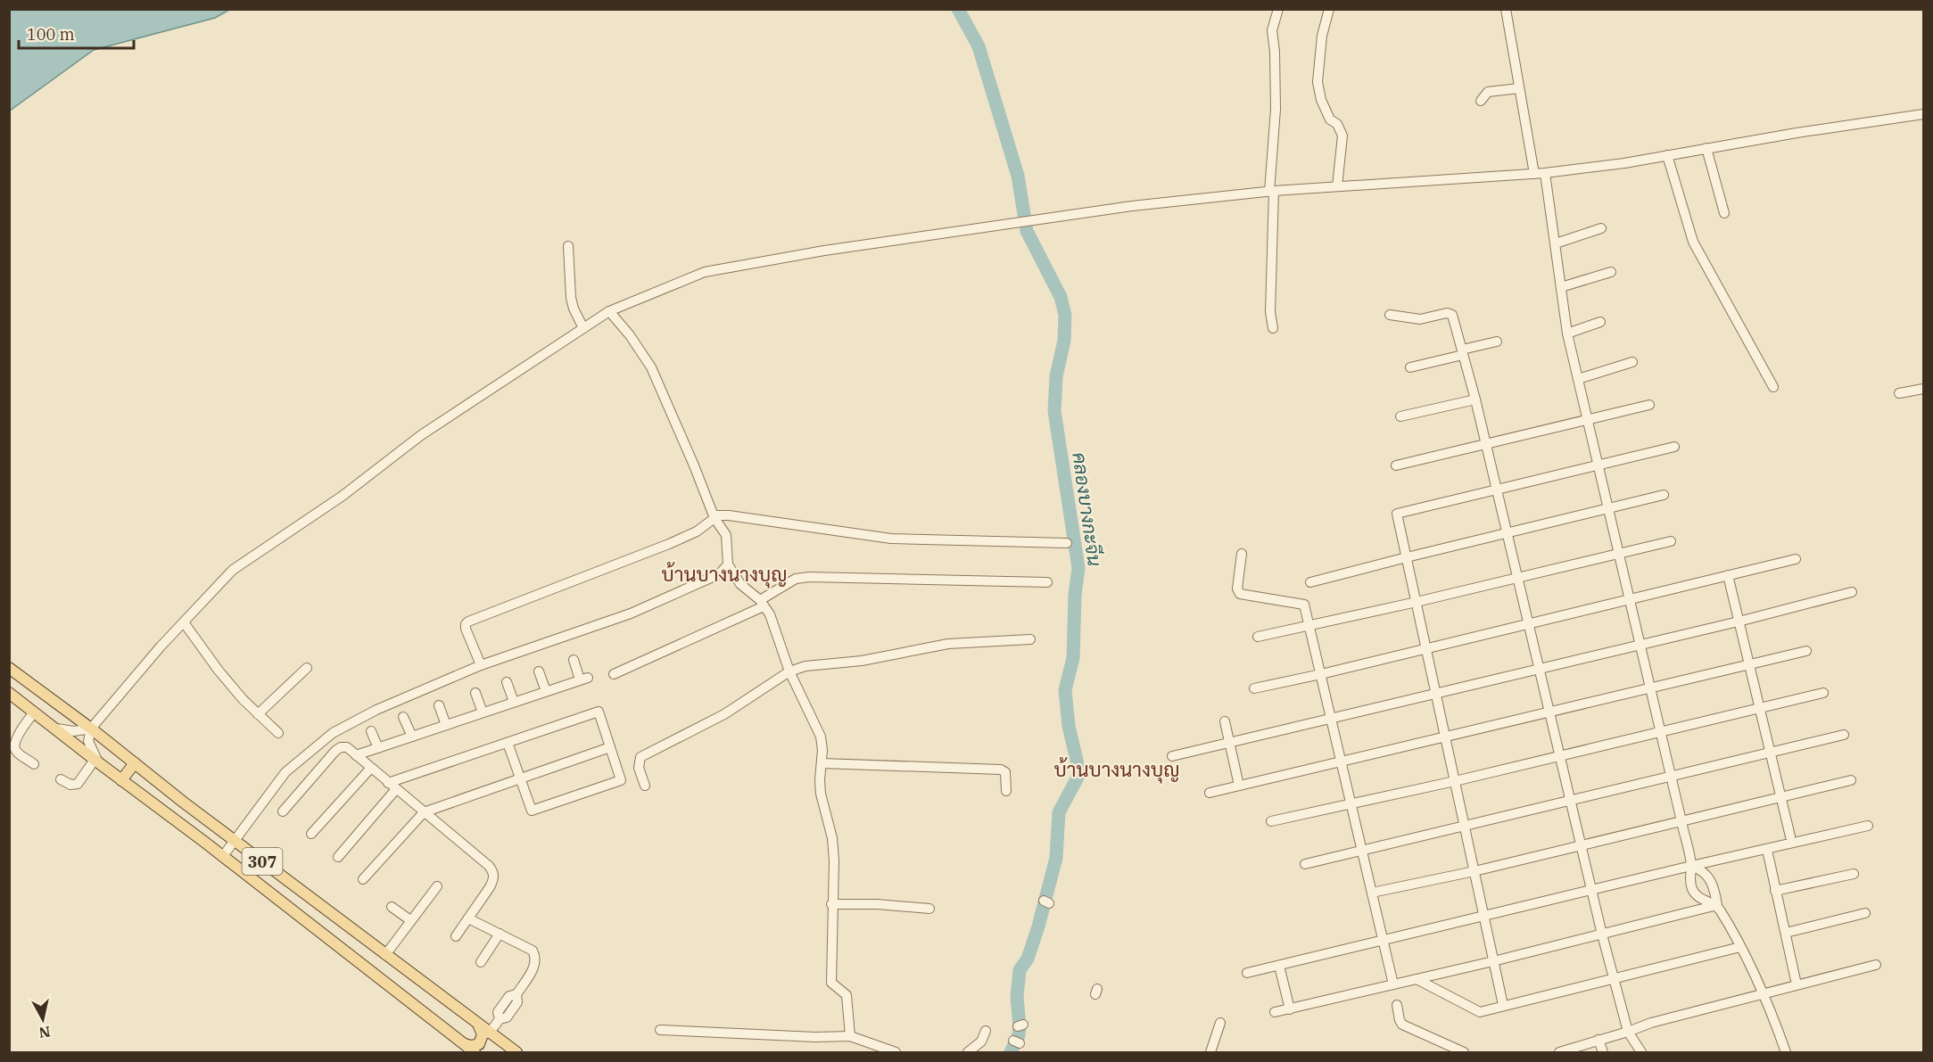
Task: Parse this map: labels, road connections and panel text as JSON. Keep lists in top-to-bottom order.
{
  "streets": {
    "main road": ["307"]
  },
  "districts": ["บ้านบางนางบุญ", "บ้านบางนางบุญ"],
  "water": ["คลองบางกะจีน"],
  "scale_bar": "100 m",
  "north": "bottom"
}
